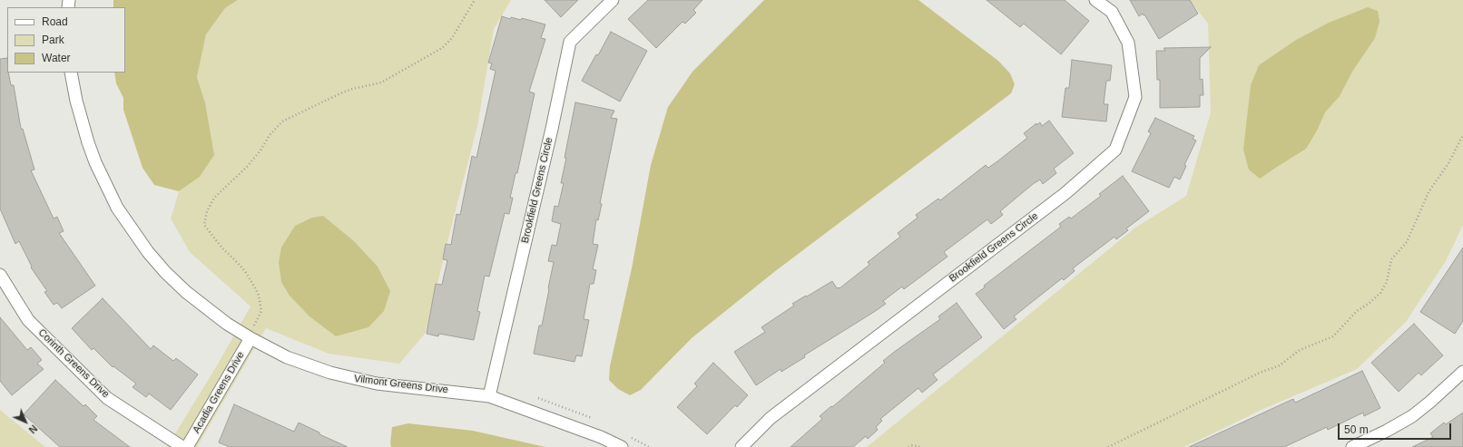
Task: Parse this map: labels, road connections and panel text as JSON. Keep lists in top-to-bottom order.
{
  "streets": {
    "street": [
      "Brookfield Greens Circle",
      "Corinth Greens Drive",
      "Vilmont Greens Drive",
      "Acadia Greens Drive"
    ]
  },
  "crossings": [
    ["Brookfield Greens Circle", "Vilmont Greens Drive"],
    ["Vilmont Greens Drive", "Acadia Greens Drive"]
  ],
  "legend": ["Road", "Park", "Water"],
  "scale_bar": "50 m",
  "north": "bottom right"
}
